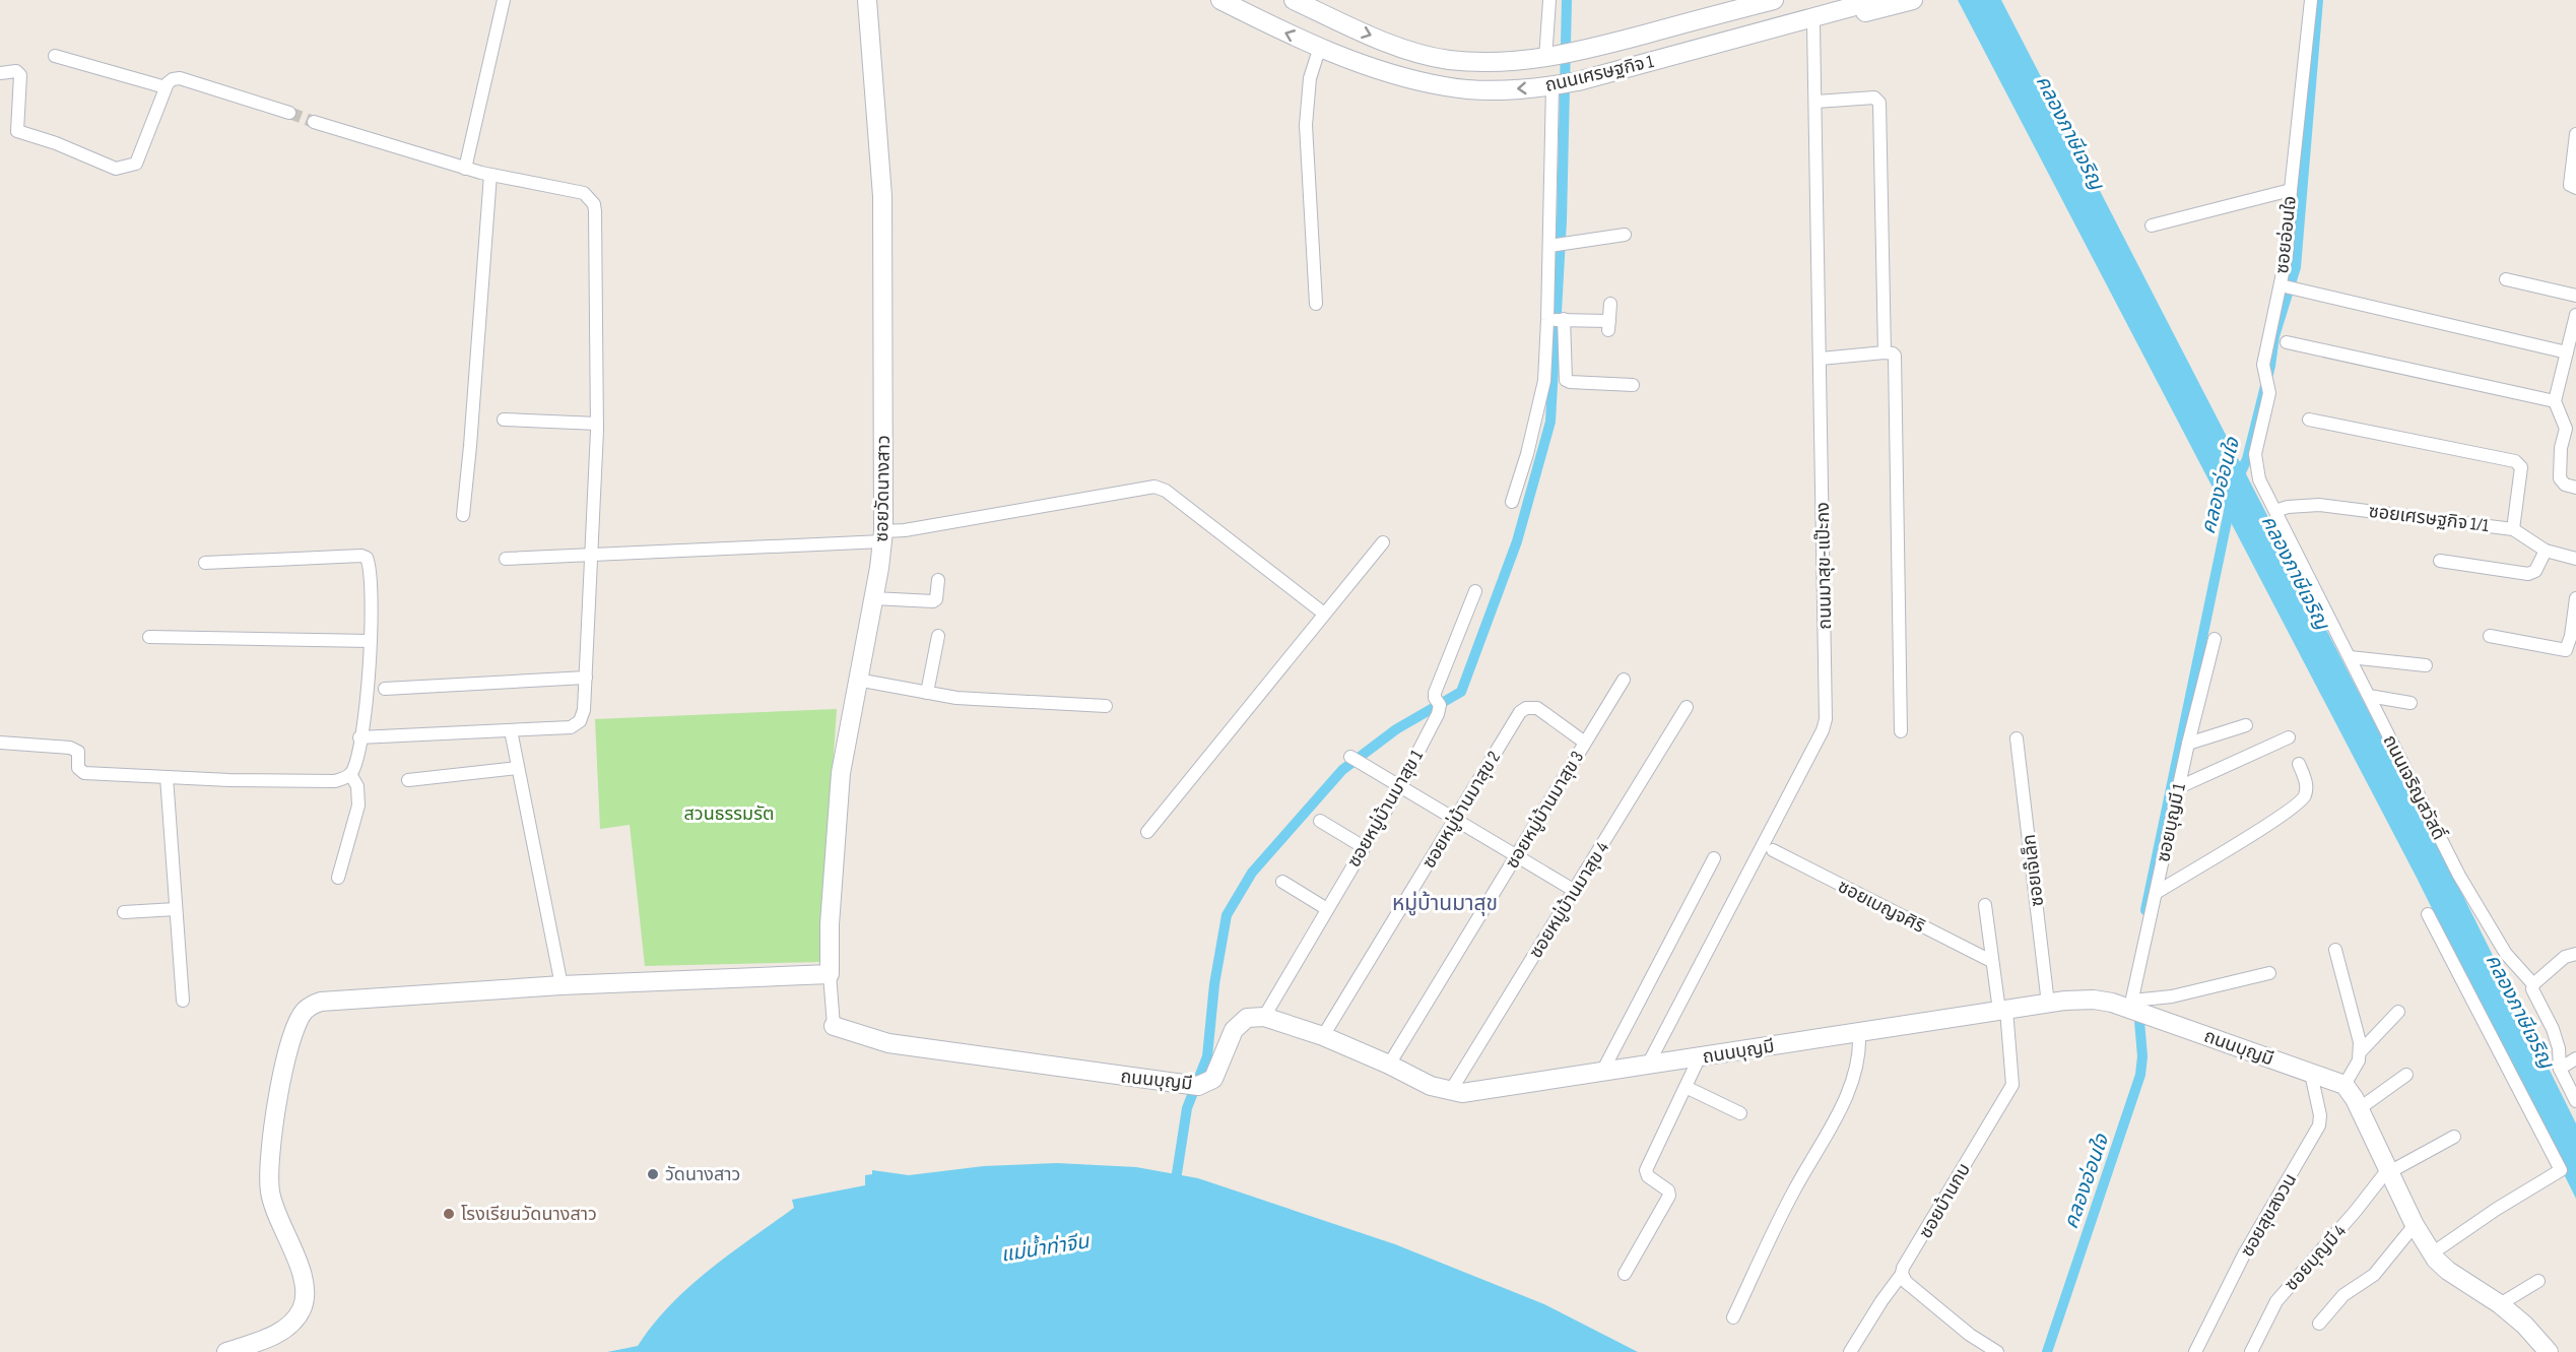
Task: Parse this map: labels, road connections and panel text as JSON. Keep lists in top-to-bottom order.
{
  "streets": {
    "street": [
      "ถนนเศรษฐกิจ 1",
      "ซอยอ่อนใจ",
      "ซอยวัดนางสาว",
      "ซอยเศรษฐกิจ 1/1",
      "ถนนมาสุข-แป๊ะกง",
      "ถนนเจริญสวัสดิ์",
      "ซอยหมู่บ้านมาสุข 1",
      "ซอยหมู่บ้านมาสุข 2",
      "ซอยหมู่บ้านมาสุข 3",
      "ซอยบุญมี 1",
      "ซอยเจ๊เล็ก",
      "ซอยหมู่บ้านมาสุข 4",
      "ซอยเบญจศิริ",
      "ถนนบุญมี",
      "ซอยบ้านกบ",
      "ซอยสุขสงวน",
      "ซอยบุญมี 4"
    ]
  },
  "crossings": [
    ["ซอยอ่อนใจ", "ถนนเจริญสวัสดิ์"],
    ["ซอยเศรษฐกิจ 1/1", "ถนนเจริญสวัสดิ์"],
    ["ถนนมาสุข-แป๊ะกง", "ถนนบุญมี"],
    ["ซอยหมู่บ้านมาสุข 1", "ถนนบุญมี"],
    ["ซอยหมู่บ้านมาสุข 2", "ซอยหมู่บ้านมาสุข 3"],
    ["ซอยหมู่บ้านมาสุข 2", "ถนนบุญมี"],
    ["ซอยหมู่บ้านมาสุข 3", "ถนนบุญมี"],
    ["ซอยบุญมี 1", "ถนนบุญมี"],
    ["ซอยเจ๊เล็ก", "ถนนบุญมี"],
    ["ซอยหมู่บ้านมาสุข 4", "ถนนบุญมี"],
    ["ถนนบุญมี", "ซอยบ้านกบ"],
    ["ถนนบุญมี", "ซอยสุขสงวน"]
  ],
  "districts": ["หมู่บ้านมาสุข"],
  "water": ["คลองภาษีเจริญ", "คลองอ่อนใจ", "แม่น้ำท่าจีน"],
  "parks": ["สวนธรรมรัต"],
  "places": ["วัดนางสาว", "โรงเรียนวัดนางสาว"]
}
